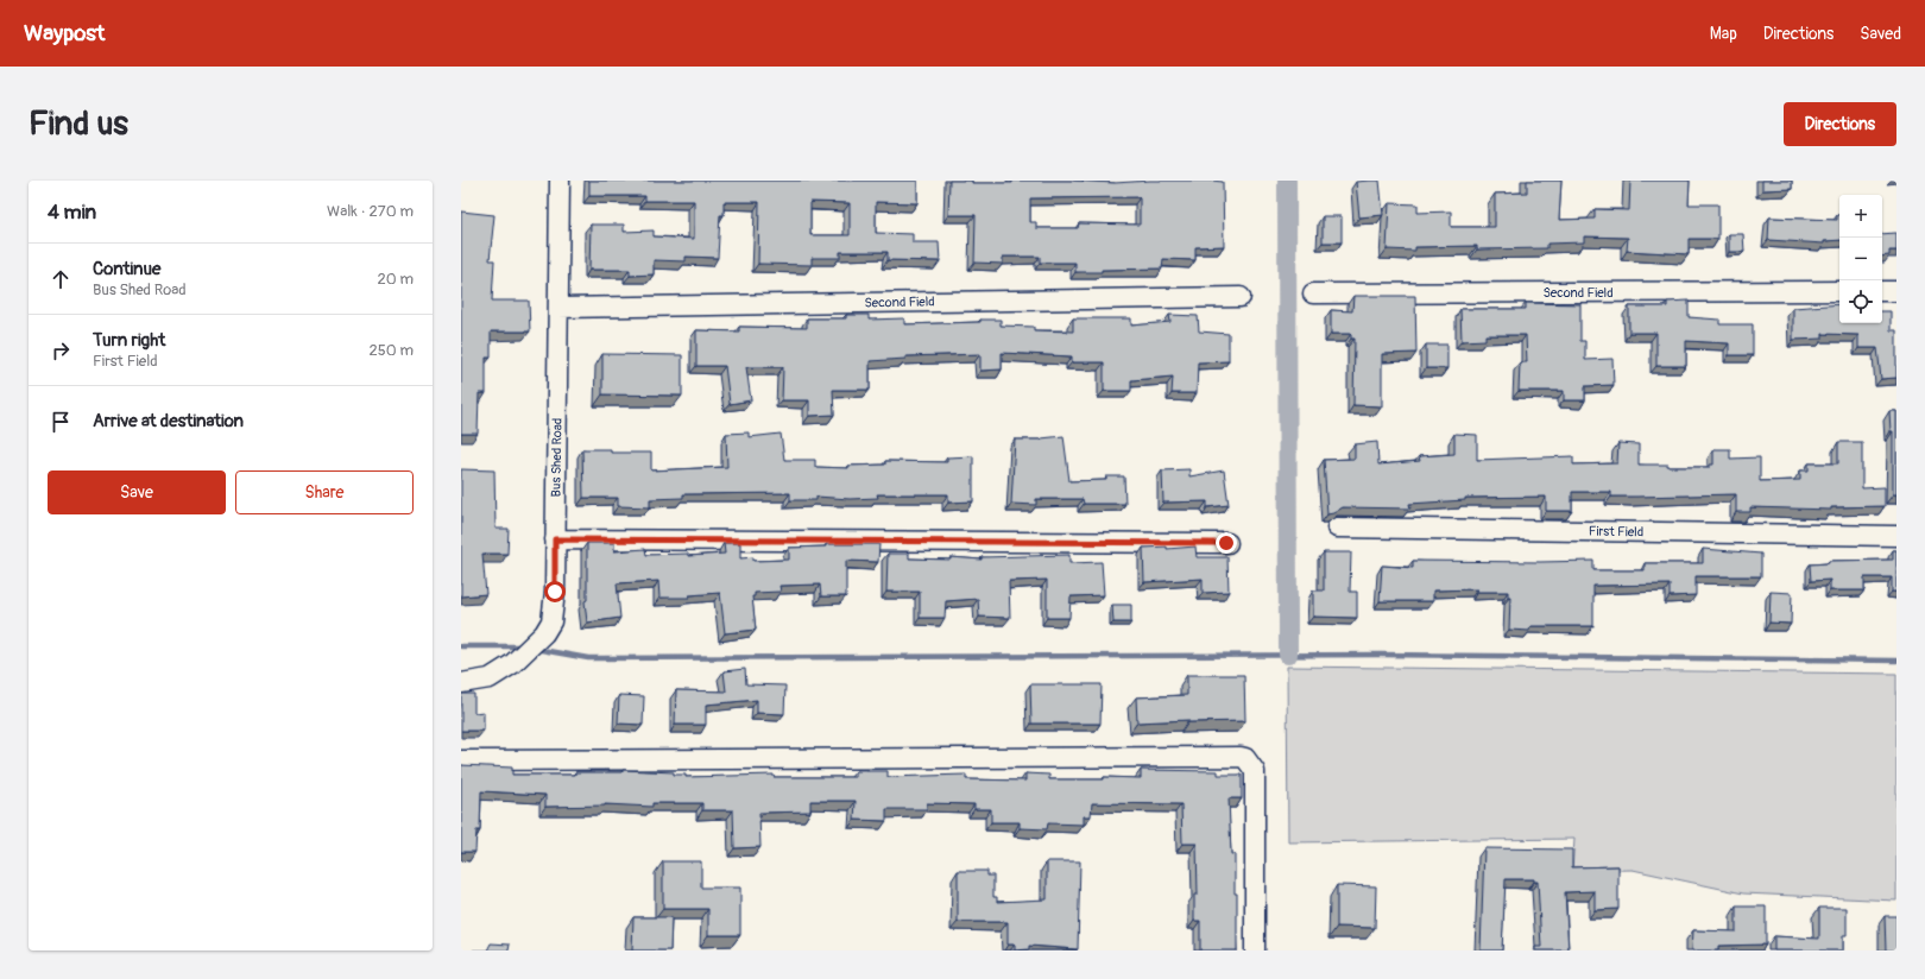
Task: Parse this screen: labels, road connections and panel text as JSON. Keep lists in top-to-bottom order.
{
  "streets": {
    "street": ["Second Field", "Bus Shed Road", "First Field"]
  },
  "crossings": [
    ["Second Field", "Bus Shed Road"]
  ],
  "page": {
    "header": "Waypost",
    "nav": ["Map", "Directions", "Saved"],
    "buttons": [
      "Directions",
      ["Save", "Share"]
    ],
    "title": "Find us",
    "heading": ["4 min", "Walk · 270 m"],
    "map_buttons": ["+", "−"],
    "list": [
      ["Continue", "Bus Shed Road", "20 m"],
      ["Turn right", "First Field", "250 m"],
      "Arrive at destination"
    ]
  }
}
